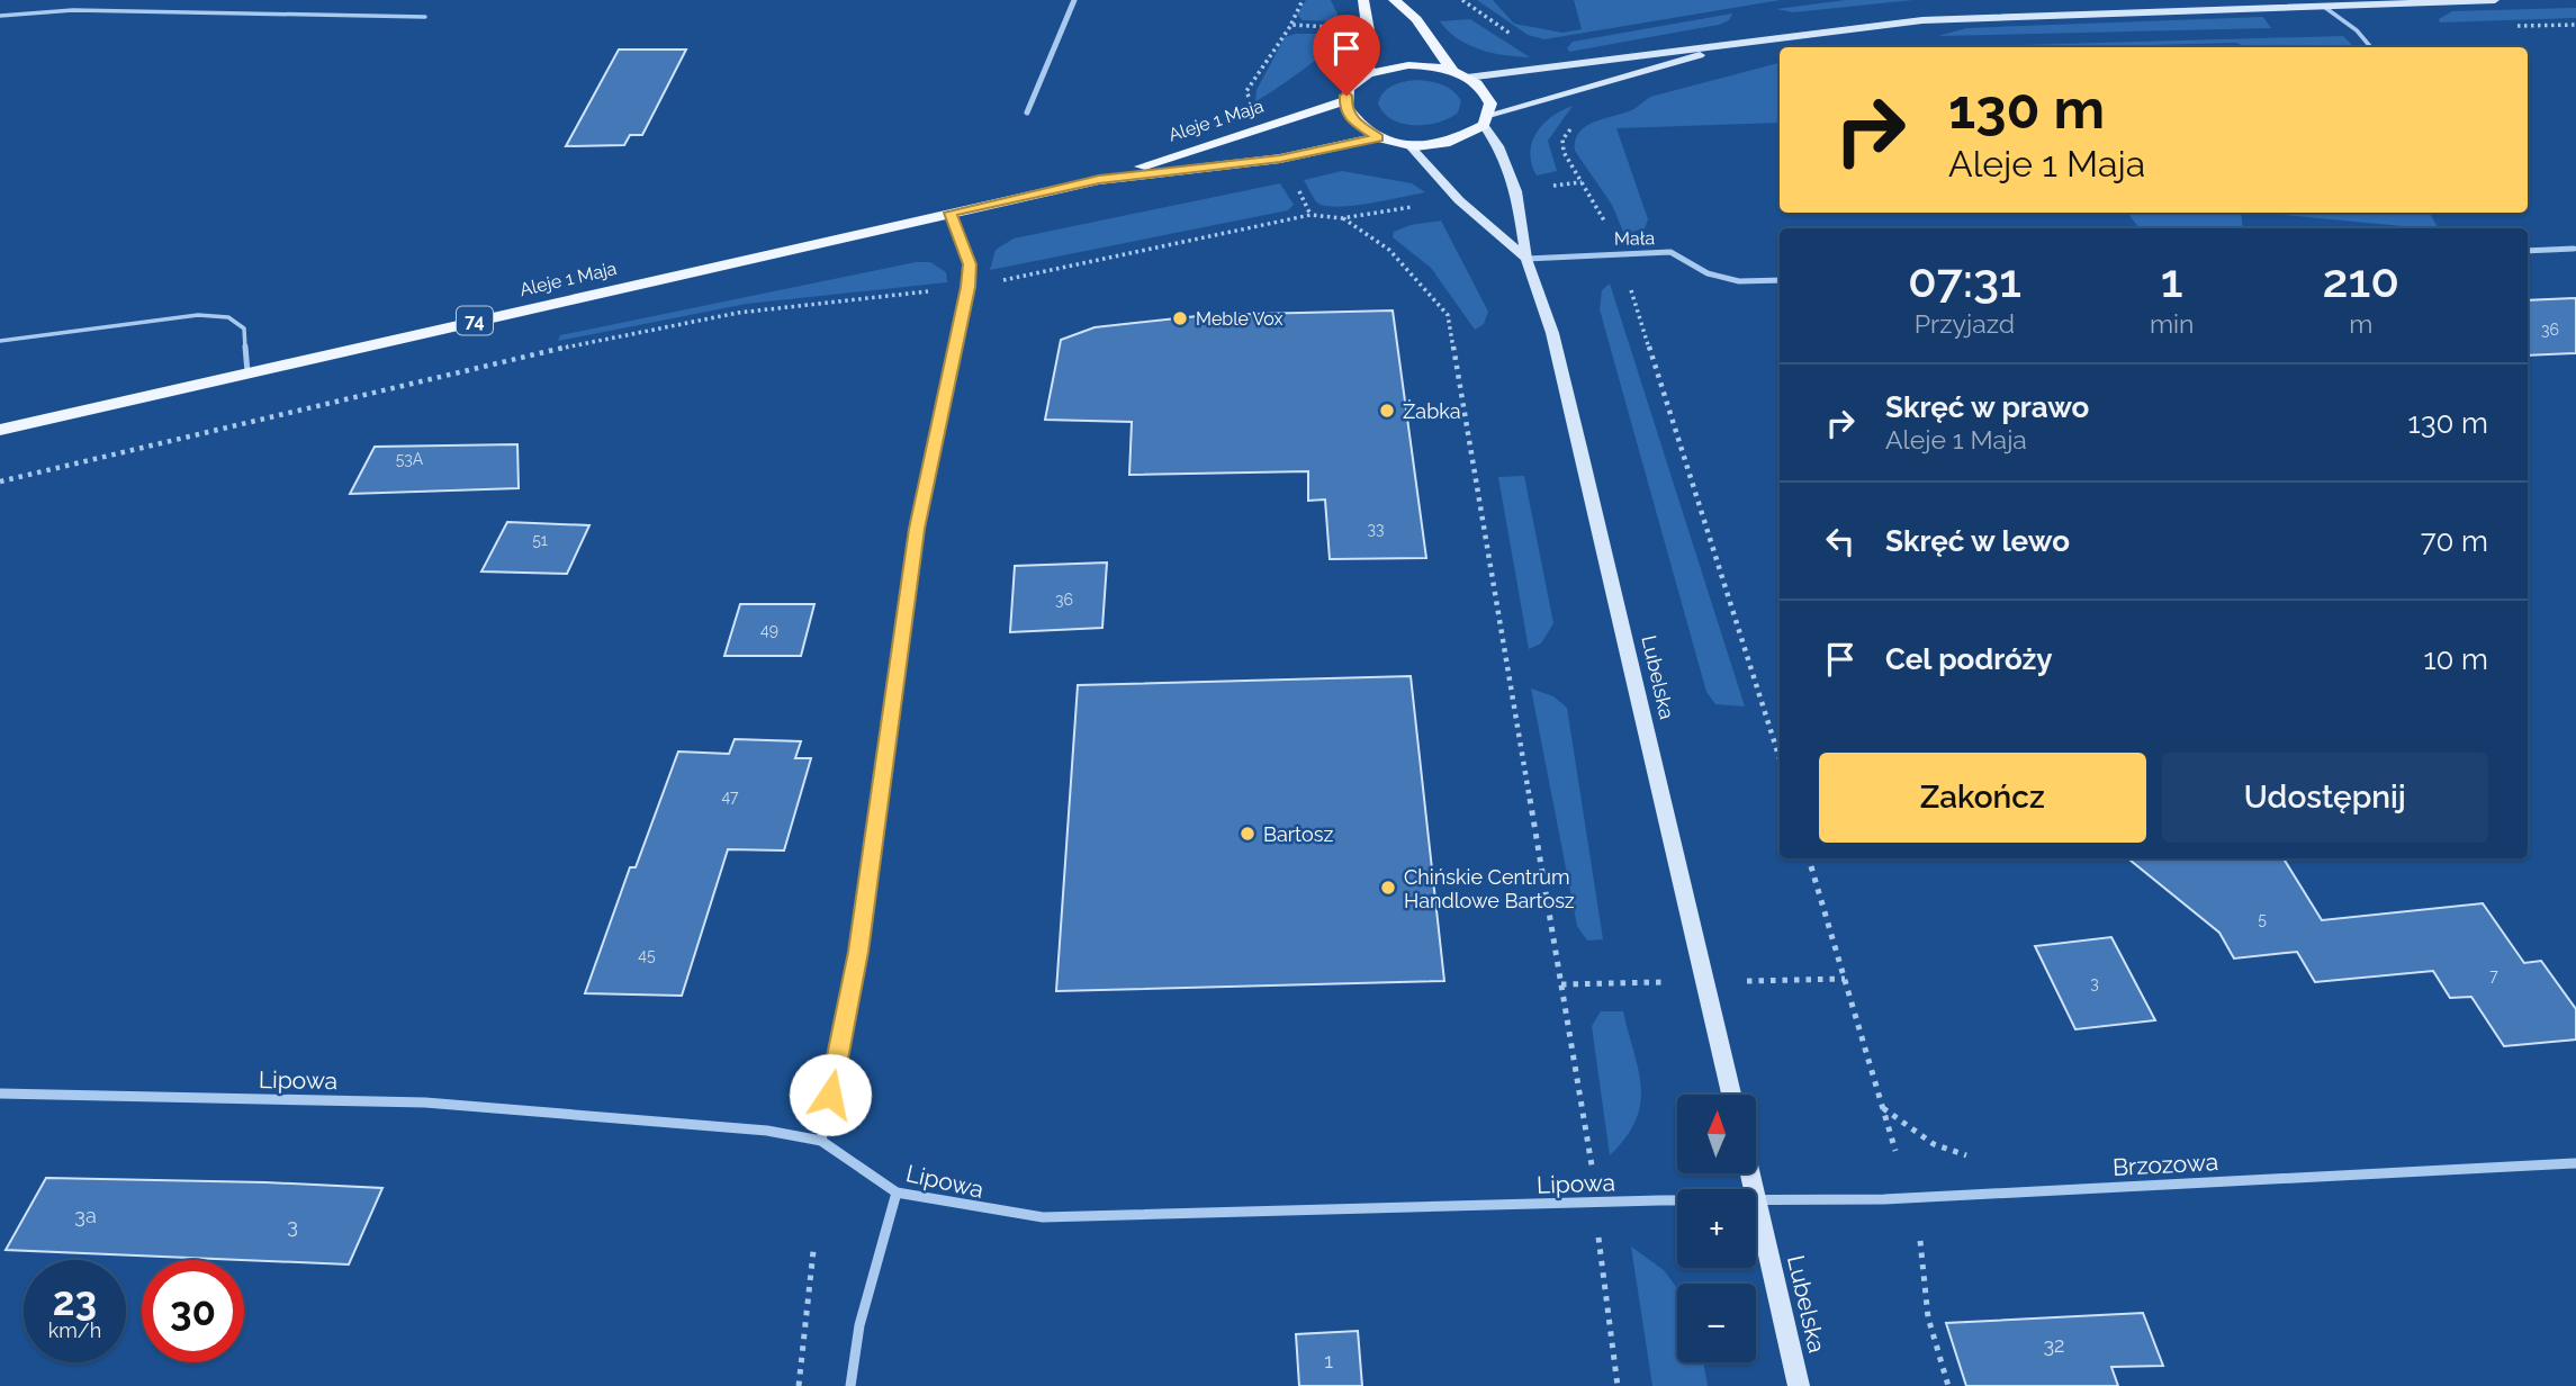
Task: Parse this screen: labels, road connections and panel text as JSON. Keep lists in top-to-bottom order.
{
  "streets": {
    "main road": ["Aleje 1 Maja", "74"],
    "street": [
      "Mała",
      "Lubelska",
      "Lipowa",
      "Brzozowa"
    ]
  },
  "crossings": [
    ["Aleje 1 Maja", "74"],
    ["Mała", "Lubelska"],
    ["74", "Lubelska"],
    ["Lubelska", "Brzozowa"]
  ],
  "places": [
    "Meble Vox",
    "Żabka",
    "Bartosz",
    "Chińskie Centrum Handlowe Bartosz"
  ],
  "house_numbers": [
    "36",
    "53A",
    "33",
    "51",
    "36",
    "49",
    "47",
    "5",
    "45",
    "7",
    "3",
    "3a",
    "3",
    "32",
    "1"
  ],
  "north": "top",
  "page": {
    "turn": ["130 m", "Aleje 1 Maja"],
    "eta": [
      "07:31",
      "Przyjazd",
      "1",
      "min",
      "210",
      "m"
    ],
    "list": [
      {
        "name": "Skręć w prawo",
        "note": "Aleje 1 Maja",
        "value": "130 m"
      },
      {
        "name": "Skręć w lewo",
        "value": "70 m"
      },
      {
        "name": "Cel podróży",
        "value": "10 m"
      }
    ],
    "buttons": ["Zakończ", "Udostępnij"],
    "map_buttons": ["+", "−"],
    "speed": "23 km/h",
    "limit": "30"
  }
}
